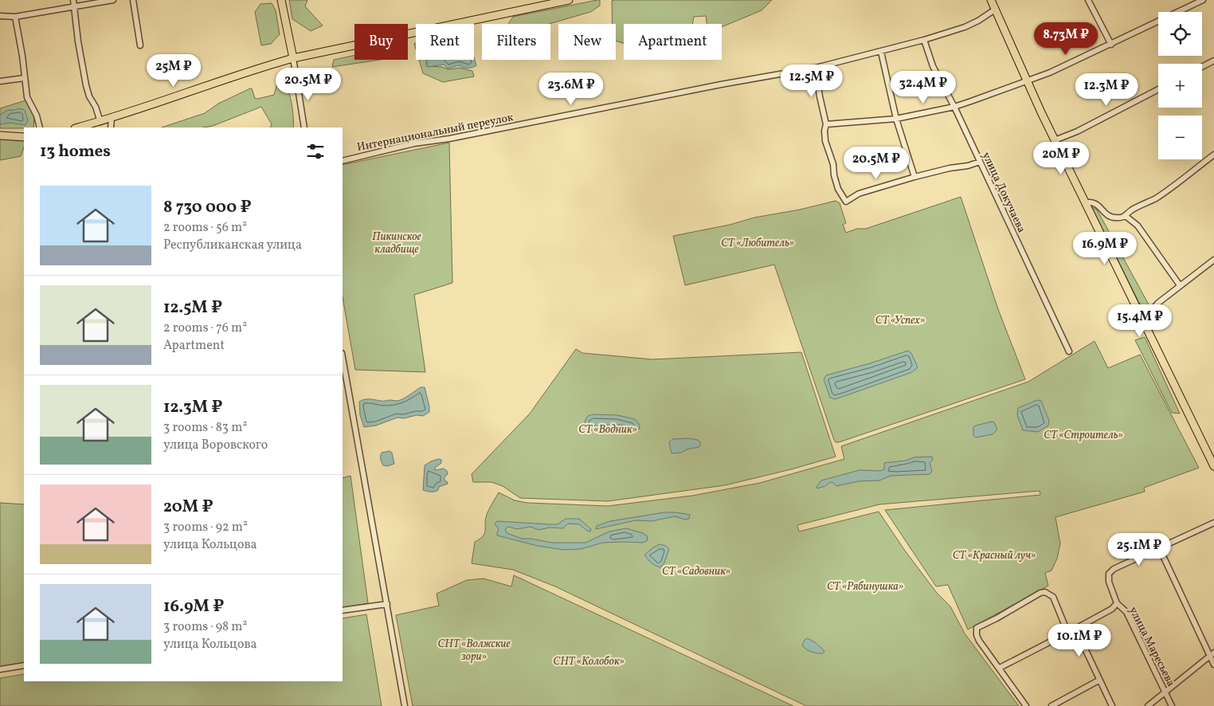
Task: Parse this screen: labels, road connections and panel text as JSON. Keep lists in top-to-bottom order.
{
  "streets": {
    "street": ["Интернациональный переулок", "улица Докучаева", "улица Маресьева"]
  },
  "crossings": [
    ["Интернациональный переулок", "улица Докучаева"]
  ],
  "parks": [
    "Пикинское кладбище",
    "СТ «Любитель»",
    "СТ «Успех»",
    "СТ «Водник»",
    "СТ «Строитель»",
    "СТ «Красный луч»",
    "СТ «Садовник»",
    "СТ «Рябинушка»",
    "СНТ «Волжские зори»",
    "СНТ «Колобок»"
  ],
  "page": {
    "map_buttons": ["+", "−"],
    "price": [
      "8.73M ₽",
      "25M ₽",
      "12.5M ₽",
      "20.5M ₽",
      "32.4M ₽",
      "23.6M ₽",
      "12.3M ₽",
      "20M ₽",
      "20.5M ₽",
      "16.9M ₽",
      "15.4M ₽",
      "25.1M ₽",
      "10.1M ₽"
    ],
    "chip": [
      "Buy",
      "Rent",
      "Filters",
      "New",
      "Apartment"
    ],
    "heading": "13 homes",
    "list": [
      {
        "name": "8 730 000 ₽",
        "note": "2 rooms · 56 m² · Республиканская улица"
      },
      {
        "name": "12.5M ₽",
        "note": "2 rooms · 76 m² · Apartment"
      },
      {
        "name": "12.3M ₽",
        "note": "3 rooms · 83 m² · улица Воровского"
      },
      {
        "name": "20M ₽",
        "note": "3 rooms · 92 m² · улица Кольцова"
      },
      {
        "name": "16.9M ₽",
        "note": "3 rooms · 98 m² · улица Кольцова"
      }
    ]
  }
}
